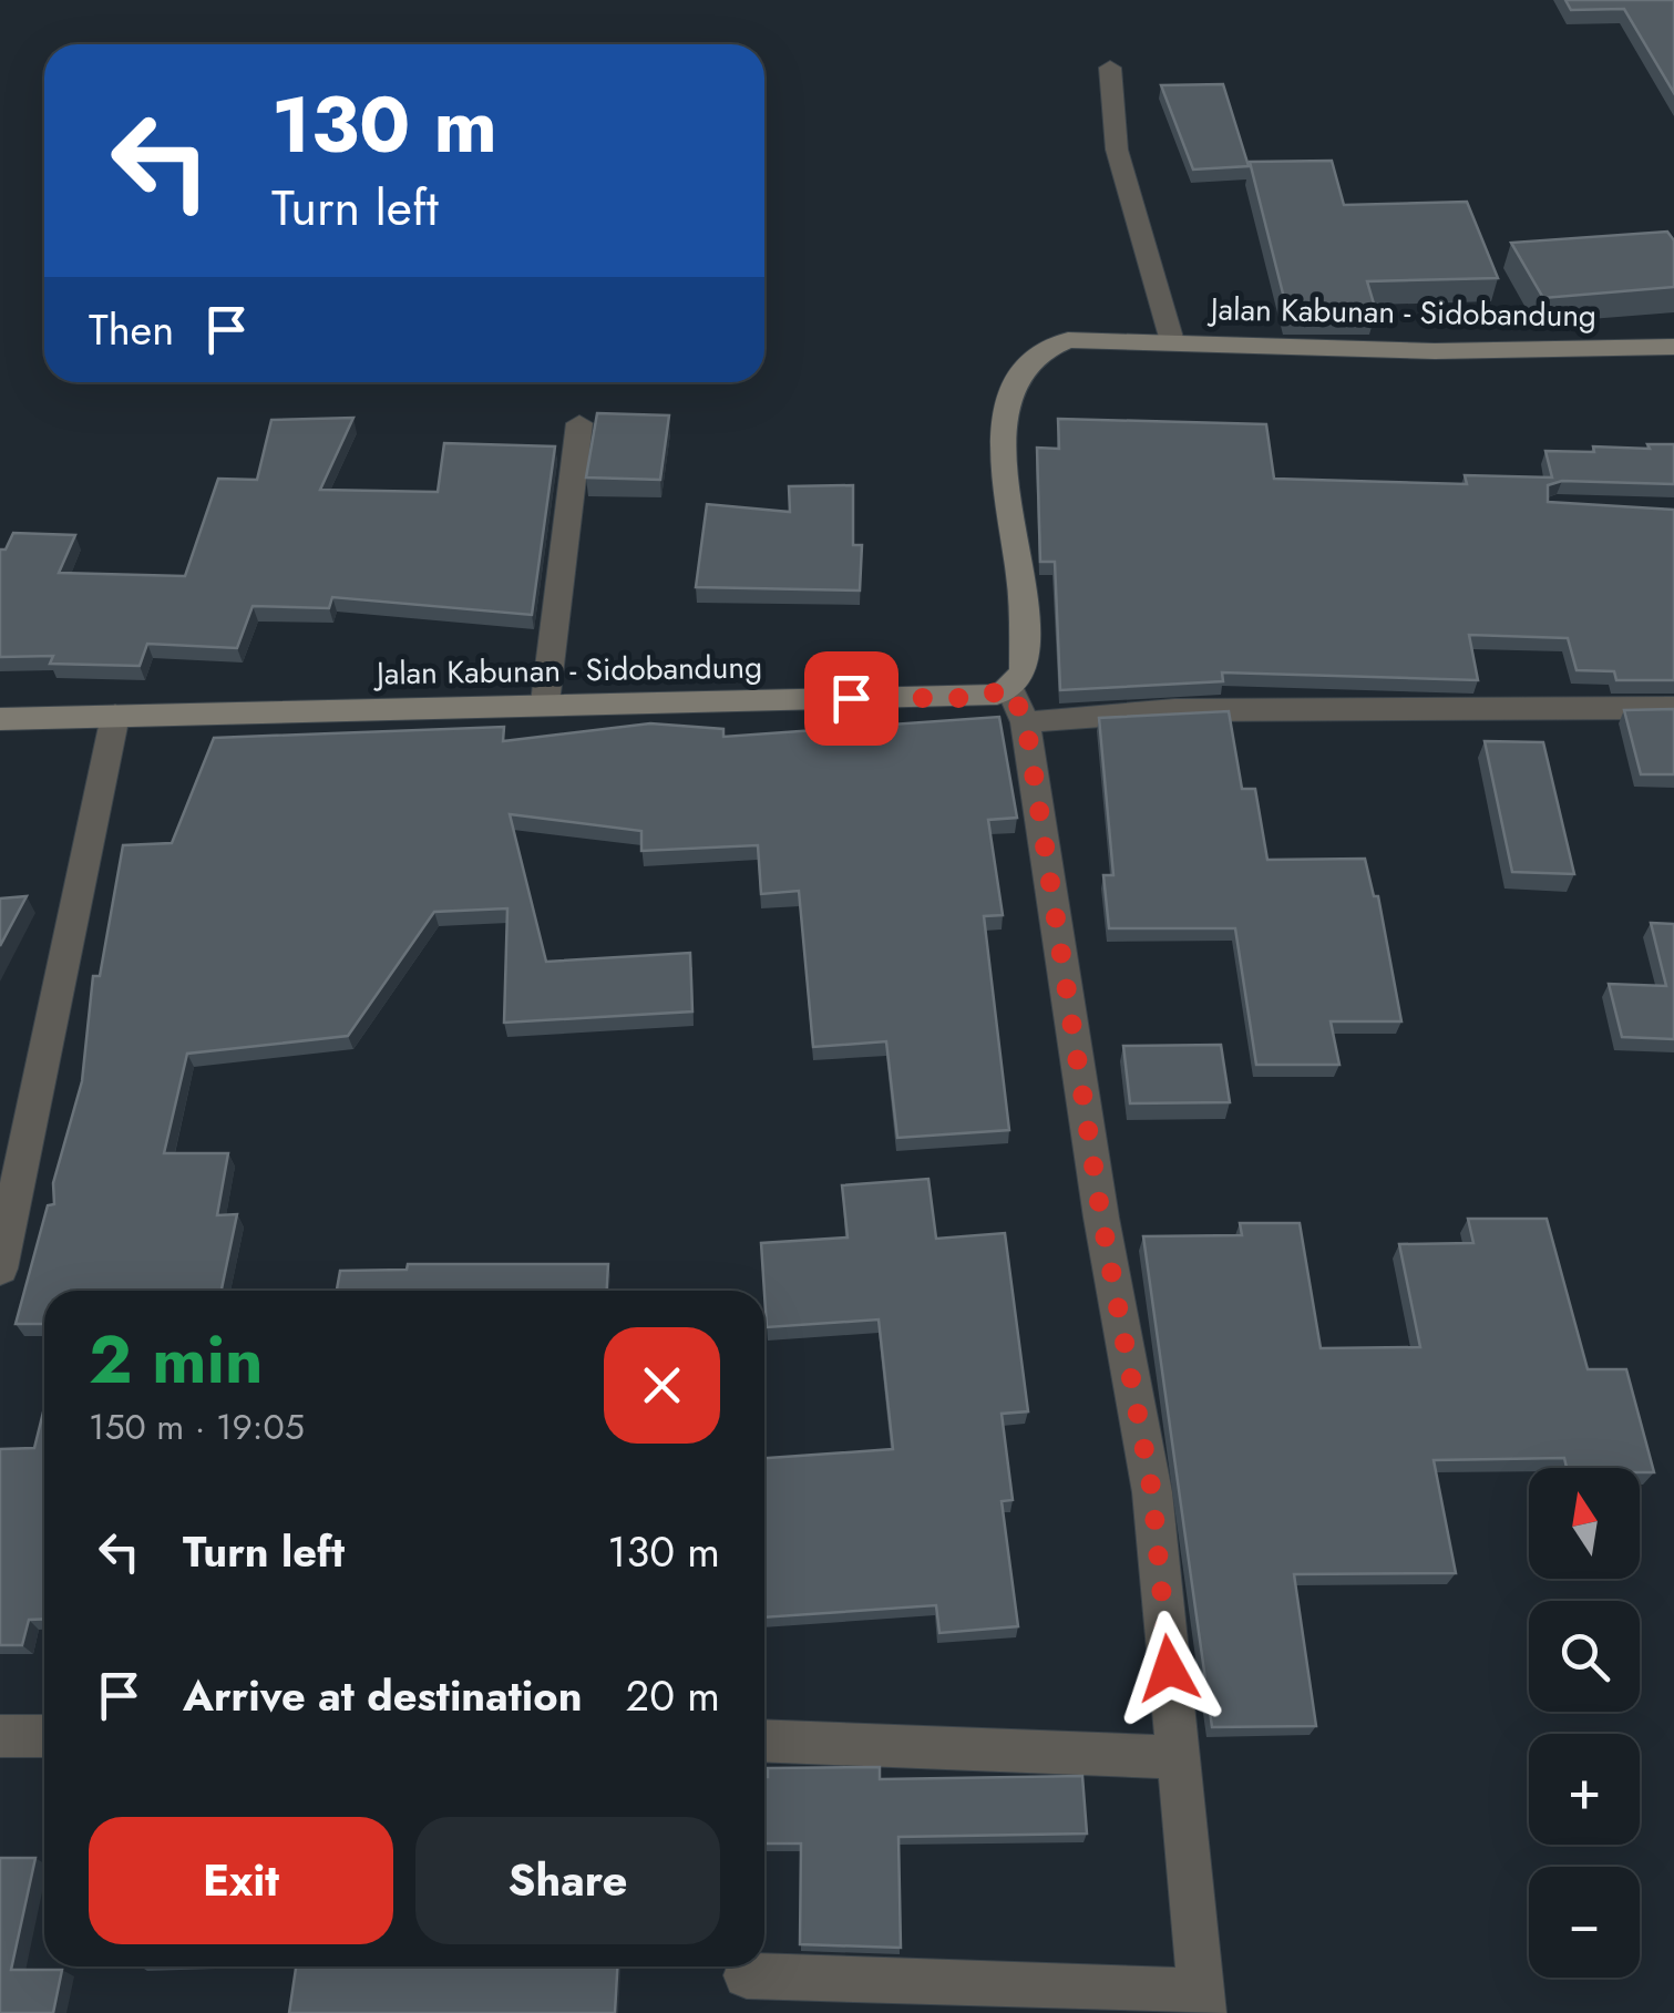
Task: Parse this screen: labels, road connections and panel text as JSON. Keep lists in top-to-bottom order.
{
  "streets": {
    "street": ["Jalan Kabunan - Sidobandung"]
  },
  "north": "top",
  "page": {
    "turn": ["130 m", "Turn left"],
    "then": "Then",
    "heading": ["2 min", "150 m · 19:05"],
    "map_buttons": ["+", "−"],
    "list": [
      {
        "name": "Turn left",
        "value": "130 m"
      },
      {
        "name": "Arrive at destination",
        "value": "20 m"
      }
    ],
    "buttons": ["Exit", "Share"]
  }
}
